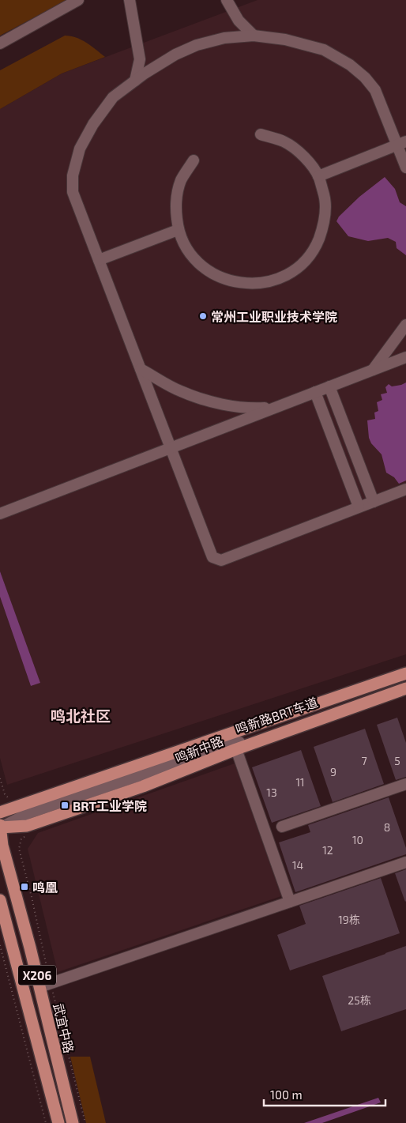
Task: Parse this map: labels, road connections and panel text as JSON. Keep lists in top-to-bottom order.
{
  "streets": {
    "main road": ["鸣新中路", "X206", "武宜中路"],
    "street": ["鸣新路BRT车道"]
  },
  "crossings": [
    ["鸣新路BRT车道", "鸣新中路"],
    ["鸣新路BRT车道", "武宜中路"],
    ["鸣新中路", "武宜中路"]
  ],
  "districts": ["鸣北社区"],
  "places": {
    "other": ["常州工业职业技术学院"],
    "transit": ["BRT工业学院", "鸣凰"]
  },
  "house_numbers": [
    "7",
    "5",
    "9",
    "11",
    "13",
    "8",
    "10",
    "12",
    "14",
    "19栋",
    "25栋"
  ],
  "scale_bar": "100 m"
}
